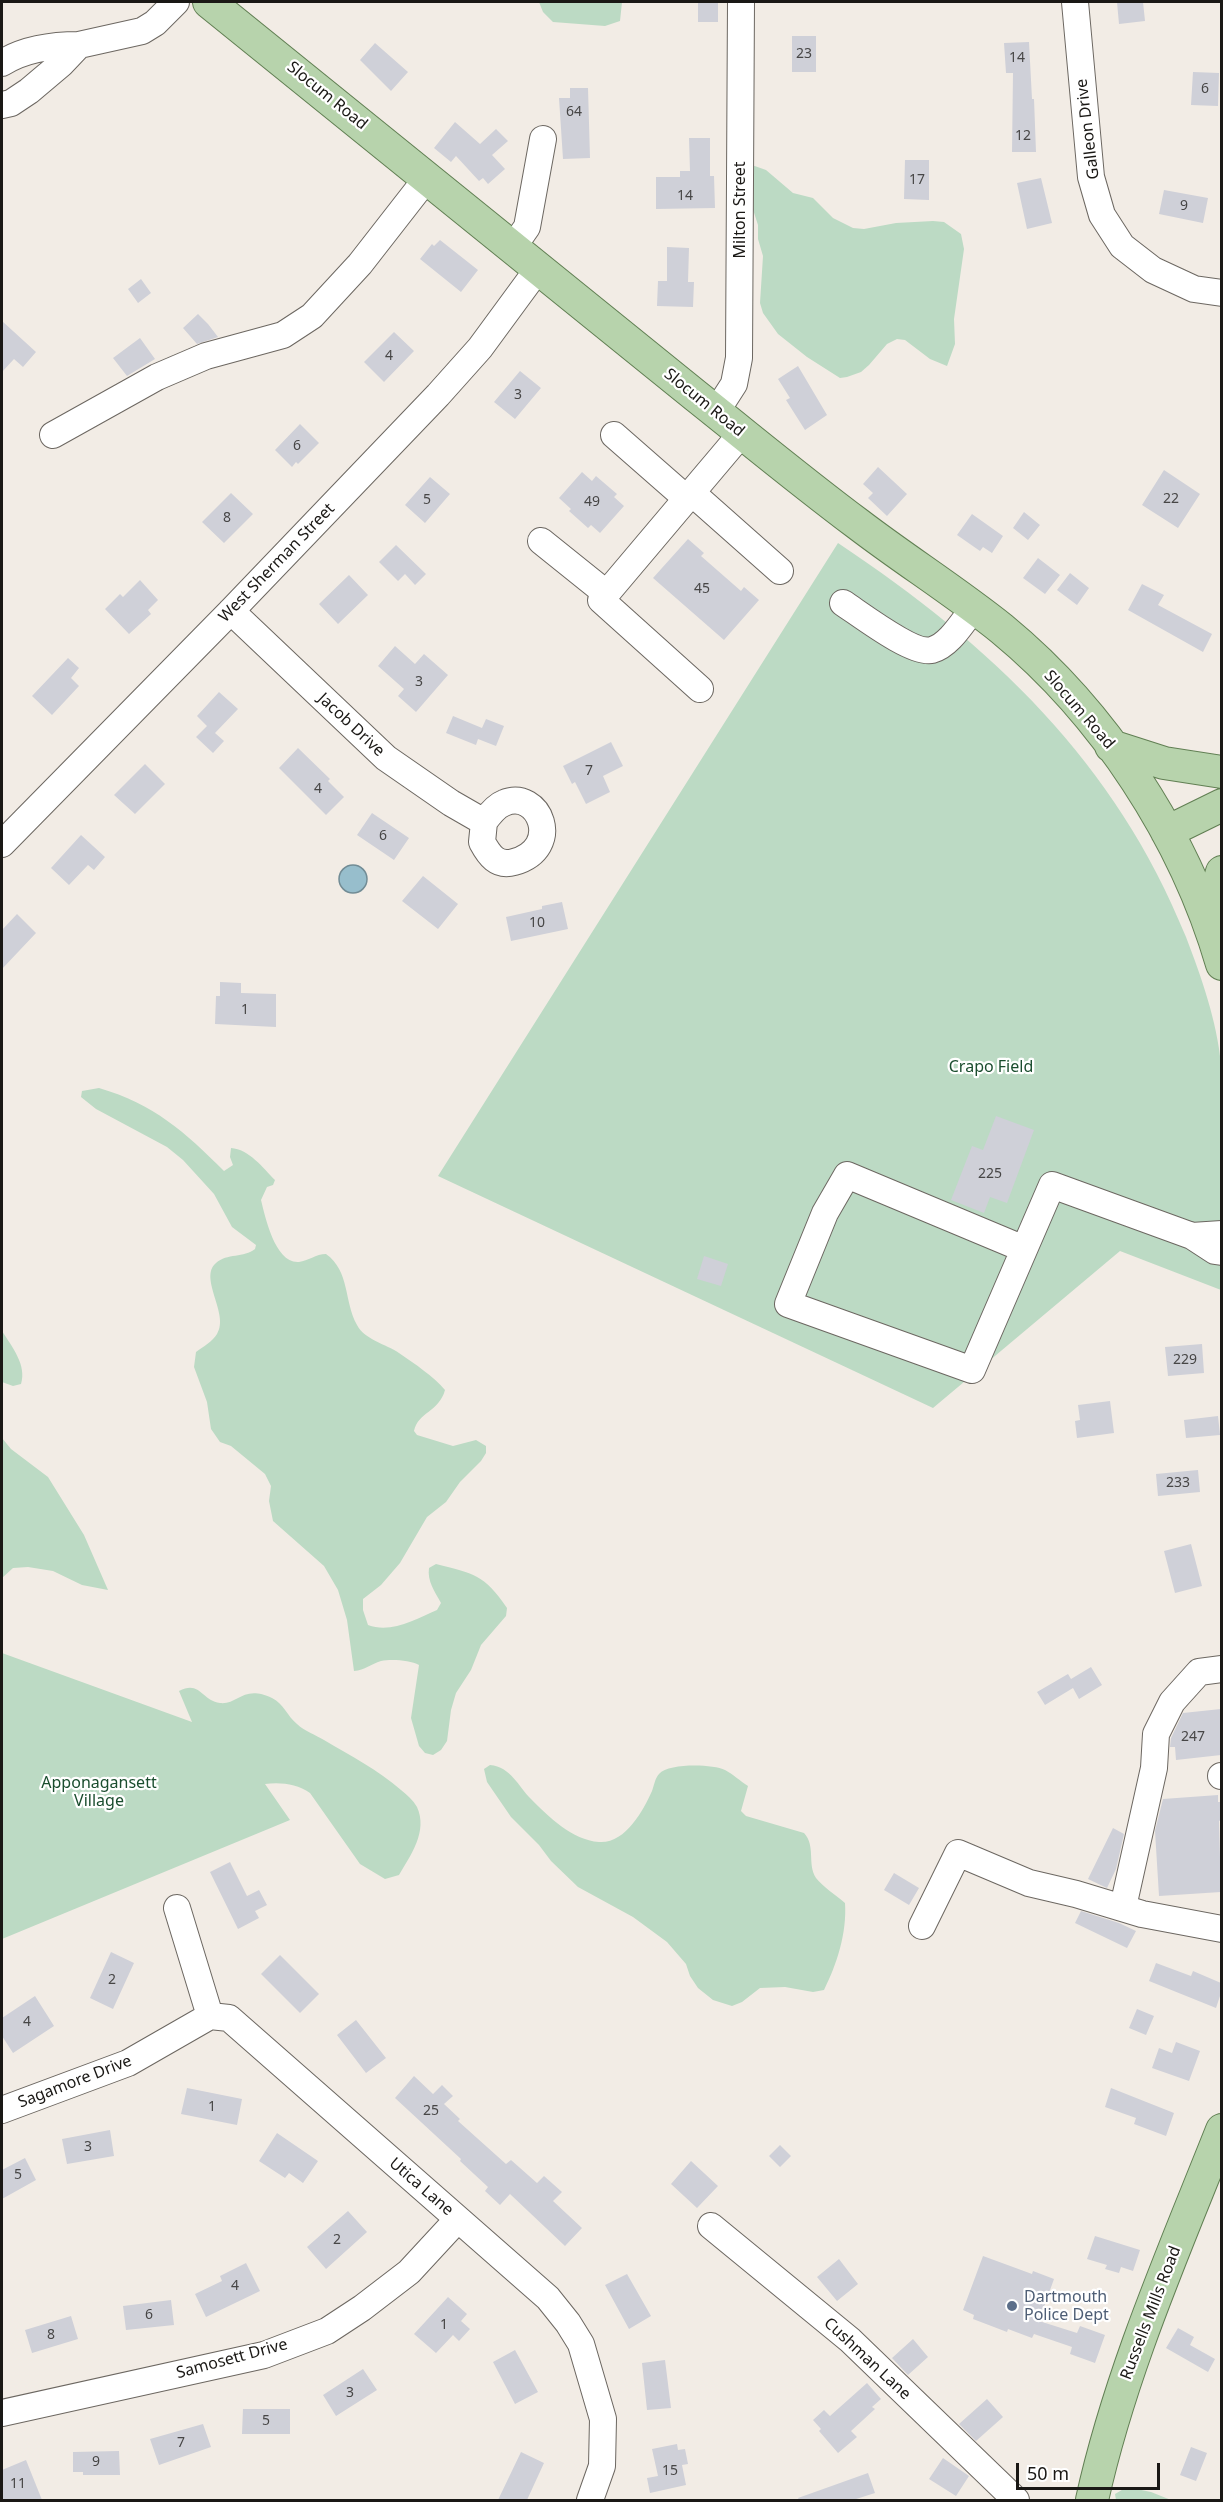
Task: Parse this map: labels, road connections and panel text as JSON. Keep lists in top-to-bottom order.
{
  "streets": {
    "main road": ["Slocum Road", "Russells Mills Road"],
    "street": [
      "Galleon Drive",
      "Milton Street",
      "West Sherman Street",
      "Jacob Drive",
      "Sagamore Drive",
      "Utica Lane",
      "Samosett Drive",
      "Cushman Lane"
    ]
  },
  "crossings": [
    ["Slocum Road", "Milton Street"],
    ["Slocum Road", "West Sherman Street"],
    ["West Sherman Street", "Jacob Drive"],
    ["Sagamore Drive", "Utica Lane"],
    ["Utica Lane", "Samosett Drive"]
  ],
  "parks": ["Crapo Field", "Apponagansett Village"],
  "places": ["Dartmouth Police Dept"],
  "house_numbers": [
    "23",
    "14",
    "6",
    "64",
    "12",
    "17",
    "14",
    "9",
    "4",
    "3",
    "6",
    "22",
    "5",
    "49",
    "8",
    "45",
    "3",
    "7",
    "4",
    "6",
    "10",
    "1",
    "225",
    "229",
    "233",
    "247",
    "2",
    "4",
    "1",
    "25",
    "3",
    "5",
    "2",
    "4",
    "6",
    "1",
    "8",
    "3",
    "5",
    "7",
    "9",
    "15",
    "11"
  ],
  "scale_bar": "50 m"
}
